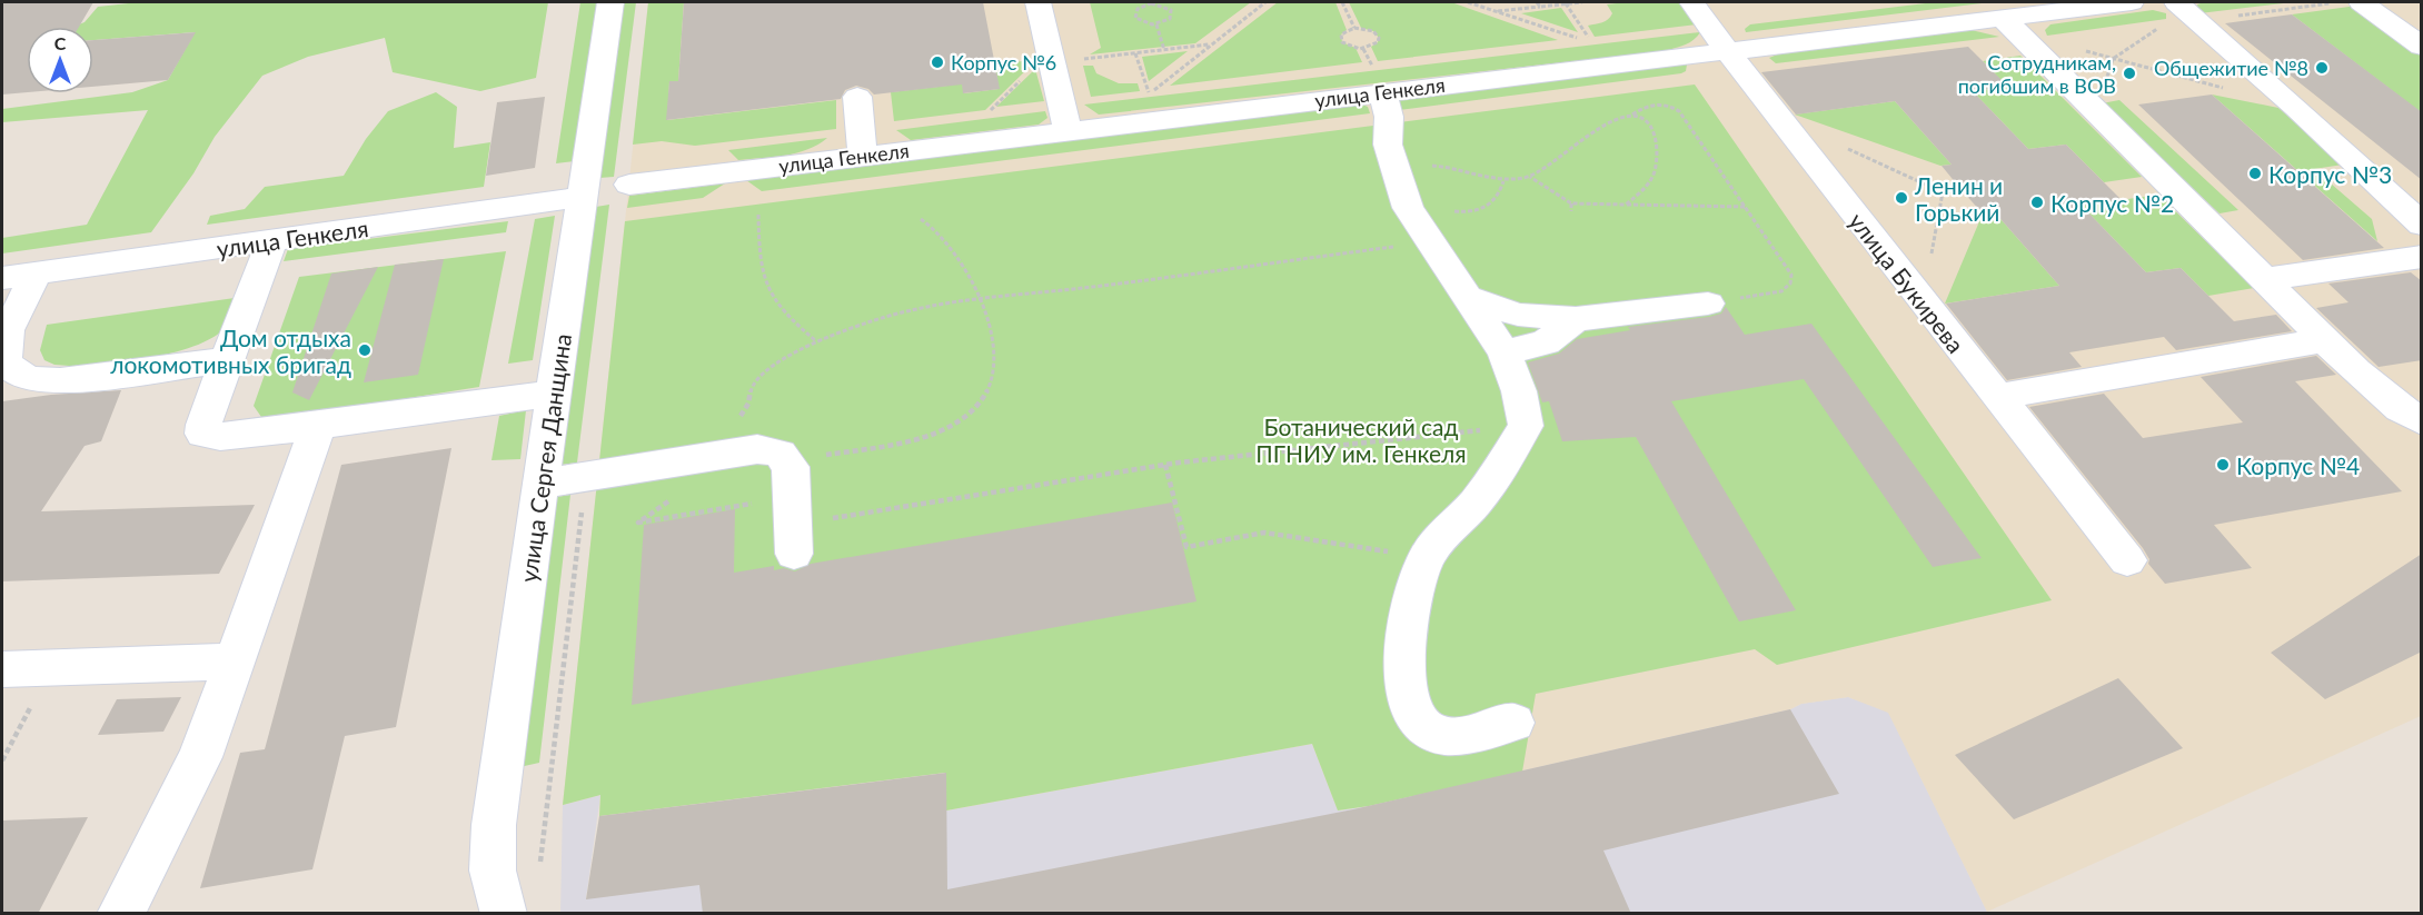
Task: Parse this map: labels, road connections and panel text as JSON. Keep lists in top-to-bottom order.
{
  "streets": {
    "street": ["улица Генкеля", "улица Букирева", "улица Сергея Данщина"]
  },
  "crossings": [
    ["улица Генкеля", "улица Букирева"],
    ["улица Генкеля", "улица Сергея Данщина"]
  ],
  "parks": ["Ботанический сад ПГНИУ им. Генкеля"],
  "places": [
    "Корпус №6",
    "Общежитие №8",
    "Сотрудникам, погибшим в ВОВ",
    "Корпус №3",
    "Ленин и Горький",
    "Корпус №2",
    "Дом отдыха локомотивных бригад",
    "Корпус №4"
  ],
  "north": "top"
}
